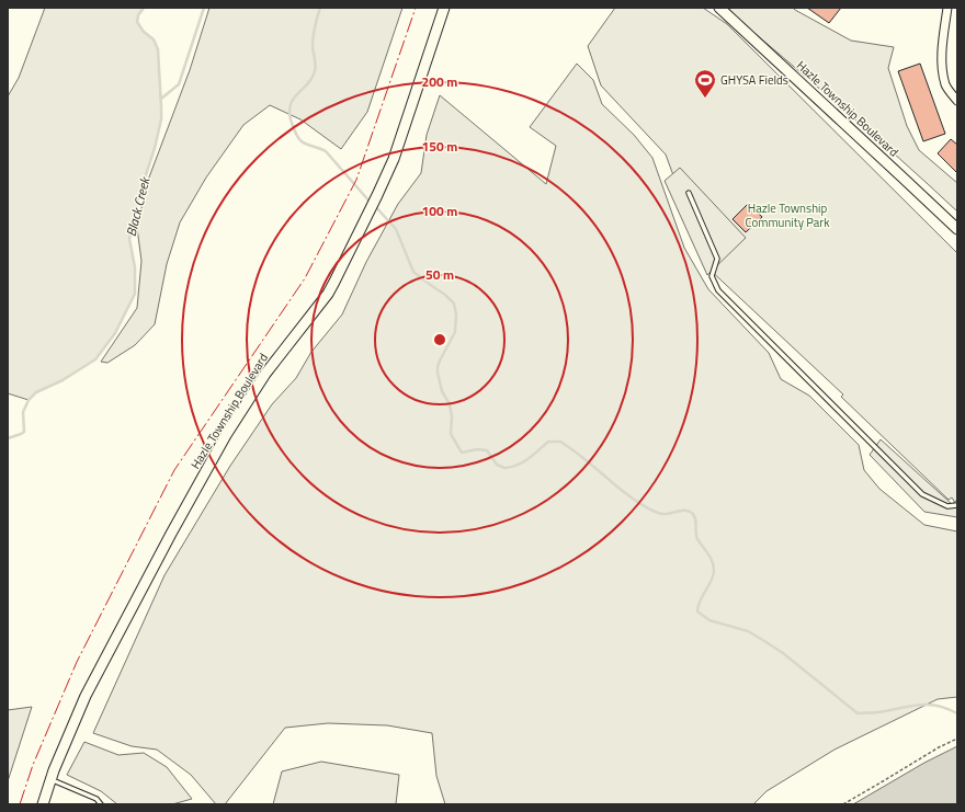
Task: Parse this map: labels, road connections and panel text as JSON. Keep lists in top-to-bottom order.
{
  "streets": {
    "street": ["Hazle Township Boulevard"]
  },
  "water": ["Black Creek"],
  "parks": ["Hazle Township Community Park"],
  "places": {
    "sports": ["GHYSA Fields"]
  },
  "rings": [
    "200 m",
    "150 m",
    "100 m",
    "50 m"
  ]
}
